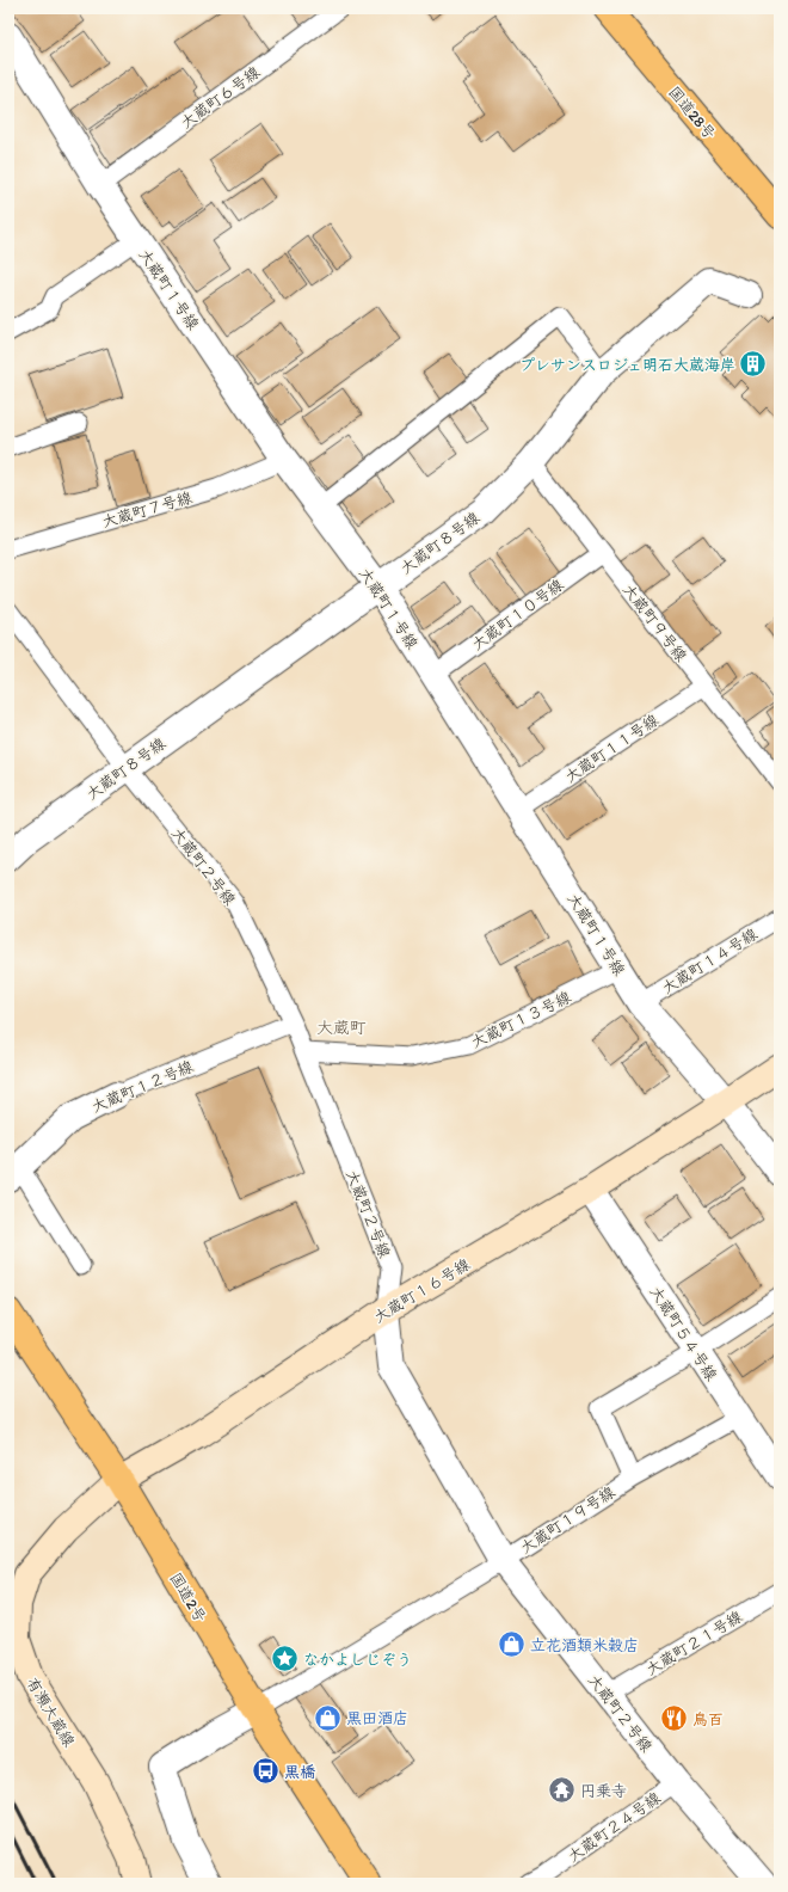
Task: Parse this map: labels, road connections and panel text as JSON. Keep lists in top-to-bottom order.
{
  "streets": {
    "highway": ["国道28号", "国道2号"],
    "street": [
      "大蔵町１号線",
      "大蔵町８号線",
      "大蔵町２号線",
      "大蔵町１２号線",
      "大蔵町１６号線",
      "大蔵町５４号線",
      "有瀬大蔵線"
    ],
    "lane": [
      "大蔵町６号線",
      "大蔵町７号線",
      "大蔵町１０号線",
      "大蔵町９号線",
      "大蔵町１１号線",
      "大蔵町１４号線",
      "大蔵町１３号線",
      "大蔵町１９号線",
      "大蔵町２１号線",
      "大蔵町２４号線"
    ]
  },
  "crossings": [
    ["大蔵町６号線", "大蔵町１号線"],
    ["大蔵町１号線", "大蔵町７号線"],
    ["大蔵町１号線", "大蔵町８号線"],
    ["大蔵町１号線", "大蔵町１０号線"],
    ["大蔵町１号線", "大蔵町１１号線"],
    ["大蔵町１号線", "大蔵町１４号線"],
    ["大蔵町１号線", "大蔵町１３号線"],
    ["大蔵町１号線", "大蔵町１６号線"],
    ["大蔵町８号線", "大蔵町９号線"],
    ["大蔵町８号線", "大蔵町２号線"],
    ["大蔵町１０号線", "大蔵町９号線"],
    ["大蔵町９号線", "大蔵町１１号線"],
    ["大蔵町２号線", "大蔵町１３号線"],
    ["大蔵町２号線", "大蔵町１２号線"],
    ["大蔵町２号線", "大蔵町１６号線"],
    ["大蔵町２号線", "大蔵町１９号線"],
    ["大蔵町２号線", "大蔵町２１号線"],
    ["大蔵町２号線", "大蔵町２４号線"],
    ["大蔵町１６号線", "大蔵町５４号線"],
    ["大蔵町１６号線", "国道2号"],
    ["大蔵町１６号線", "有瀬大蔵線"],
    ["大蔵町５４号線", "大蔵町１９号線"],
    ["大蔵町１９号線", "国道2号"],
    ["国道2号", "有瀬大蔵線"]
  ],
  "districts": ["大蔵町"],
  "places": {
    "building": ["プレサンスロジェ明石大蔵海岸"],
    "shop": ["立花酒類米穀店", "黒田酒店"],
    "place": ["なかよしじぞう"],
    "restaurant": ["鳥百"],
    "bus stop": ["黒橋"],
    "temple": ["円乗寺"]
  }
}
